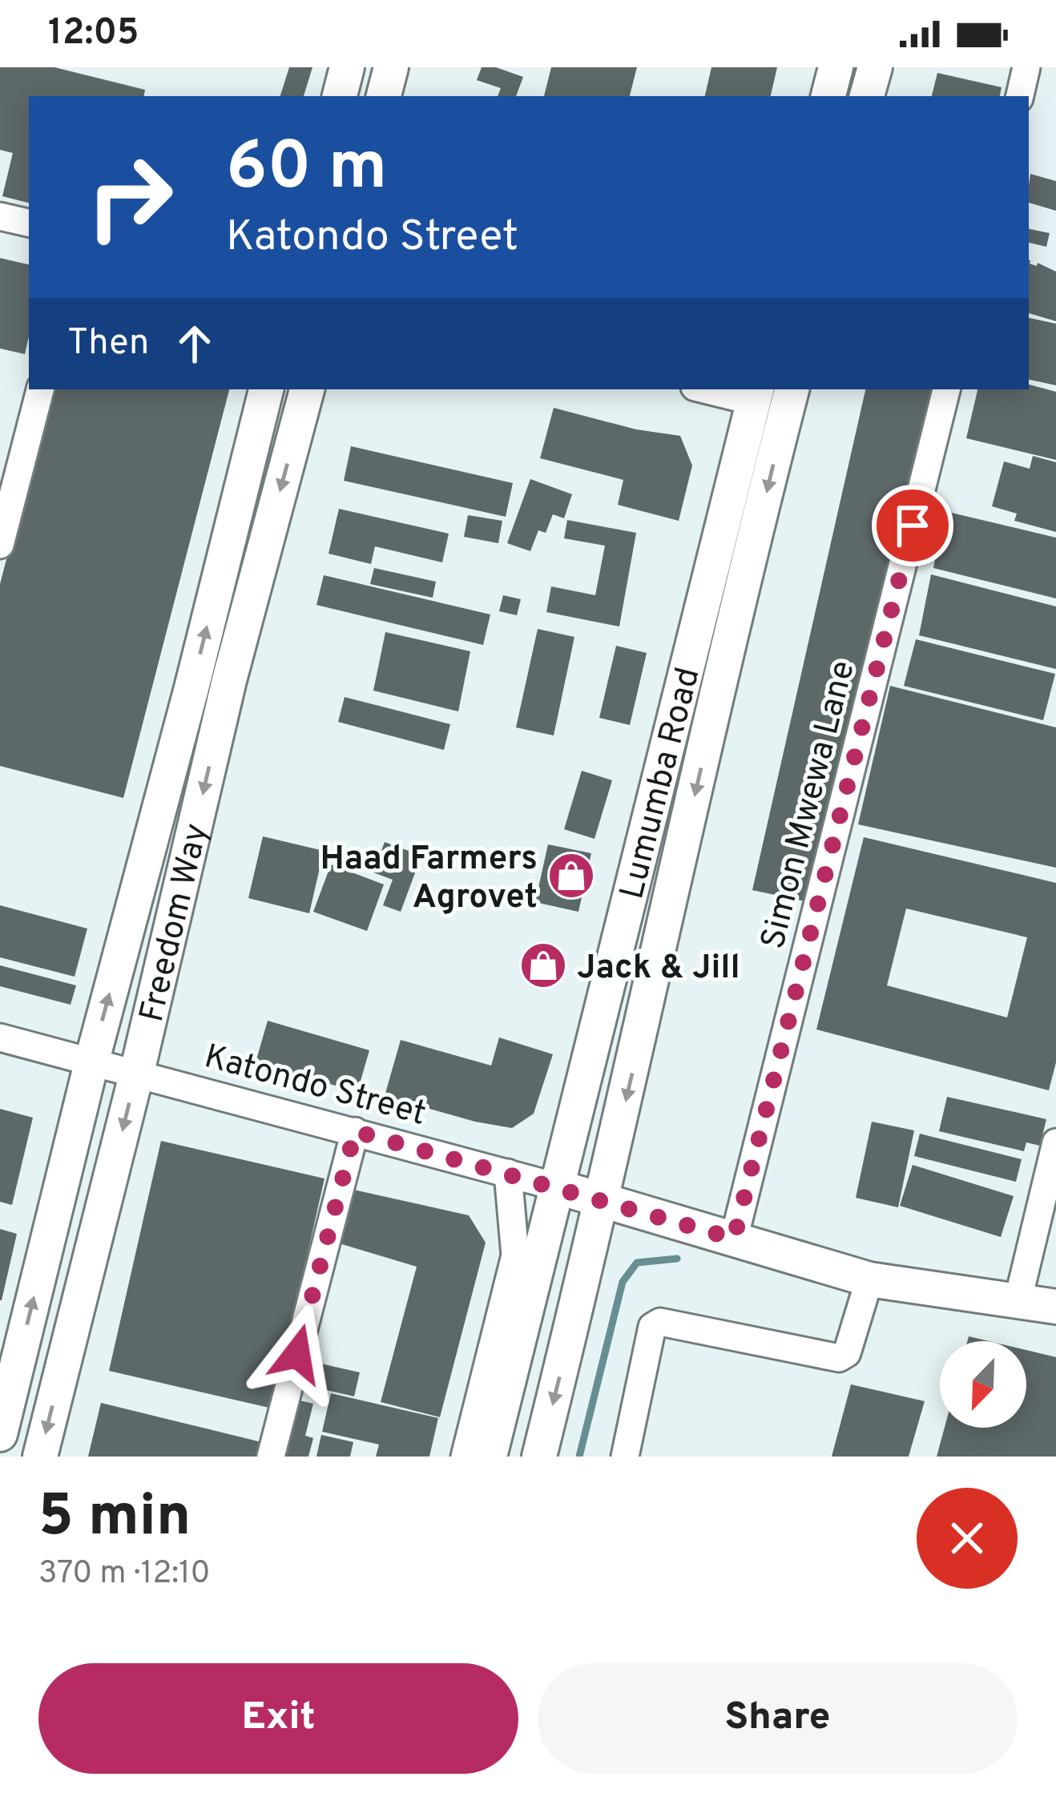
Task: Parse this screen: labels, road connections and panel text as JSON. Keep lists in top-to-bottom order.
{
  "streets": {
    "main road": ["Lumumba Road", "Freedom Way"],
    "street": ["Simon Mwewa Lane", "Katondo Street"]
  },
  "crossings": [
    ["Lumumba Road", "Katondo Street"],
    ["Freedom Way", "Katondo Street"]
  ],
  "places": {
    "shop": ["Haad Farmers Agrovet", "Jack & Jill"]
  },
  "north": "bottom left",
  "page": {
    "status": "12:05",
    "turn": ["60 m", "Katondo Street"],
    "then": "Then",
    "heading": ["5 min", "370 m · 12:10"],
    "buttons": ["Exit", "Share"]
  }
}
